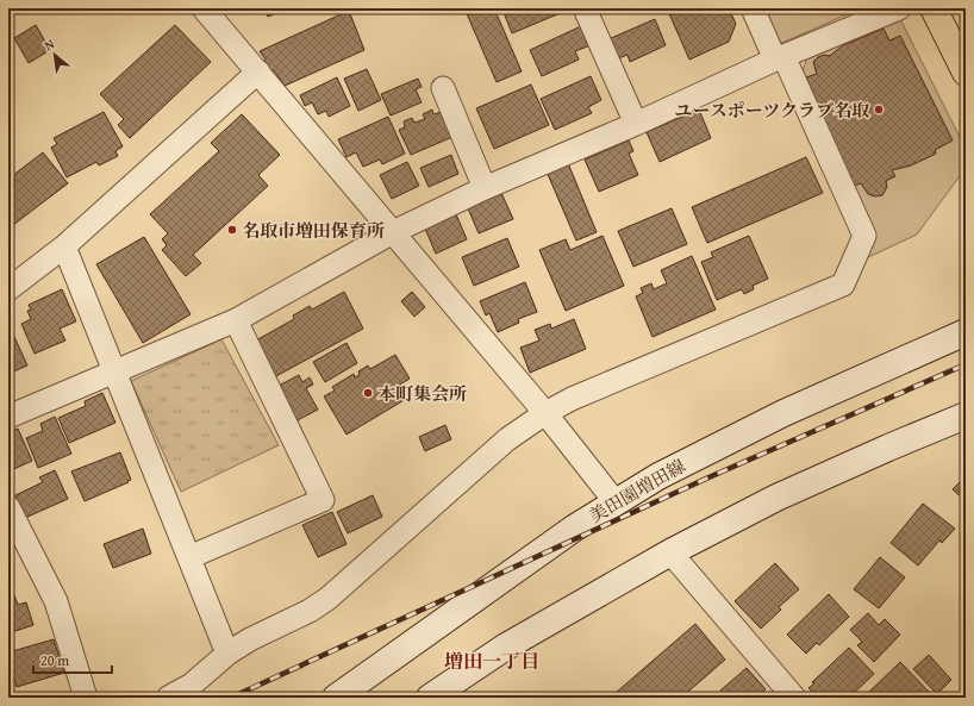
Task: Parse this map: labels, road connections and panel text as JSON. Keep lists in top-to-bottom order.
{
  "streets": {
    "main road": ["美田園増田線"]
  },
  "districts": ["増田一丁目"],
  "places": ["ユースポーツクラブ名取", "名取市増田保育所", "本町集会所"],
  "scale_bar": "20 m",
  "north": "top left"
}
